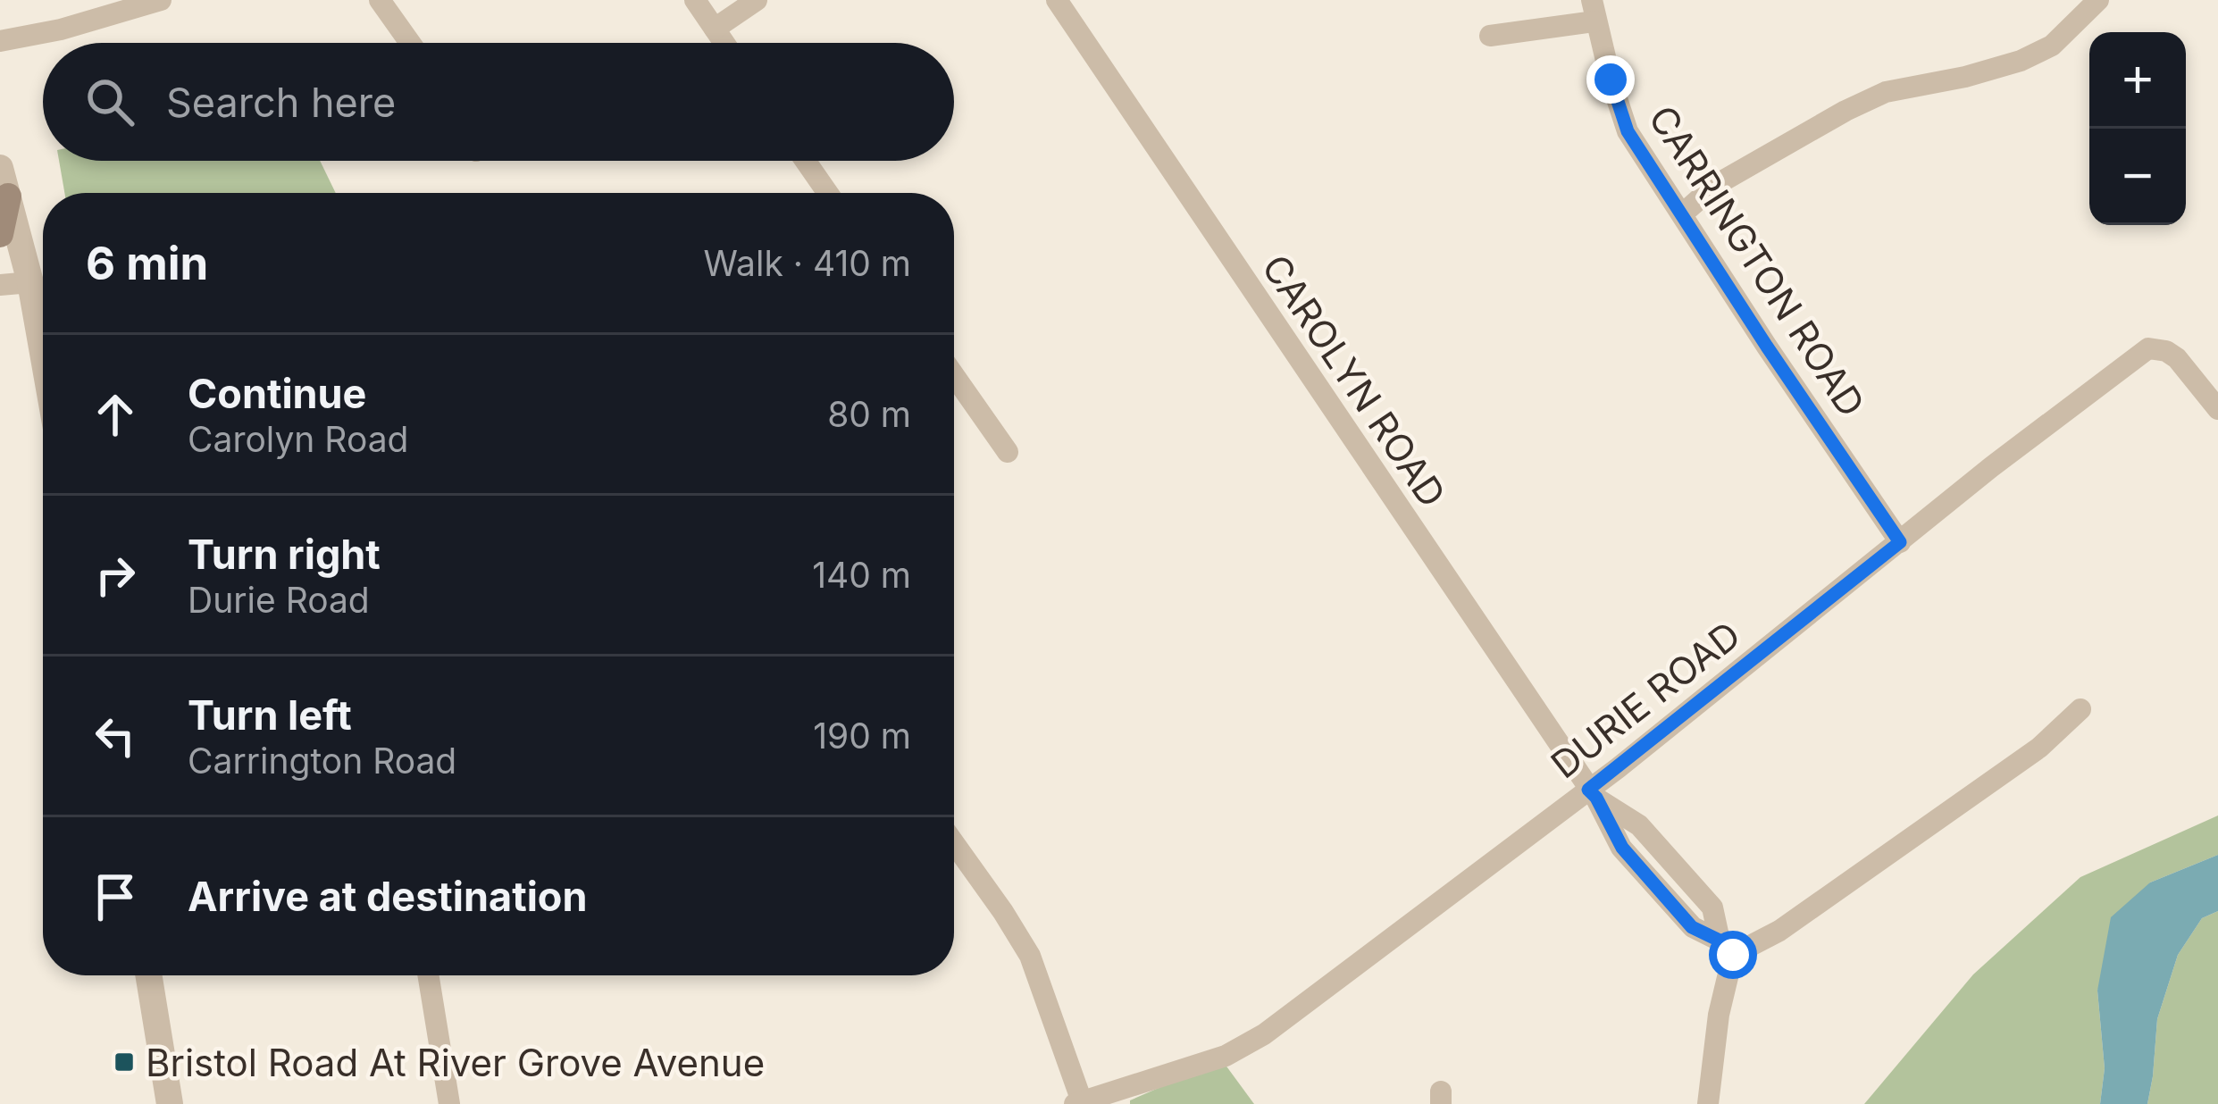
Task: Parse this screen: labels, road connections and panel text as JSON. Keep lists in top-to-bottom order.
{
  "streets": {
    "street": ["CARRINGTON ROAD", "CAROLYN ROAD", "DURIE ROAD"]
  },
  "crossings": [
    ["CARRINGTON ROAD", "DURIE ROAD"],
    ["CAROLYN ROAD", "DURIE ROAD"]
  ],
  "places": {
    "transit": ["Bristol Road At River Grove Avenue"]
  },
  "page": {
    "map_buttons": ["+", "−"],
    "search": "Search here",
    "heading": ["6 min", "Walk · 410 m"],
    "list": [
      ["Continue", "Carolyn Road", "80 m"],
      ["Turn right", "Durie Road", "140 m"],
      ["Turn left", "Carrington Road", "190 m"],
      "Arrive at destination"
    ]
  }
}
